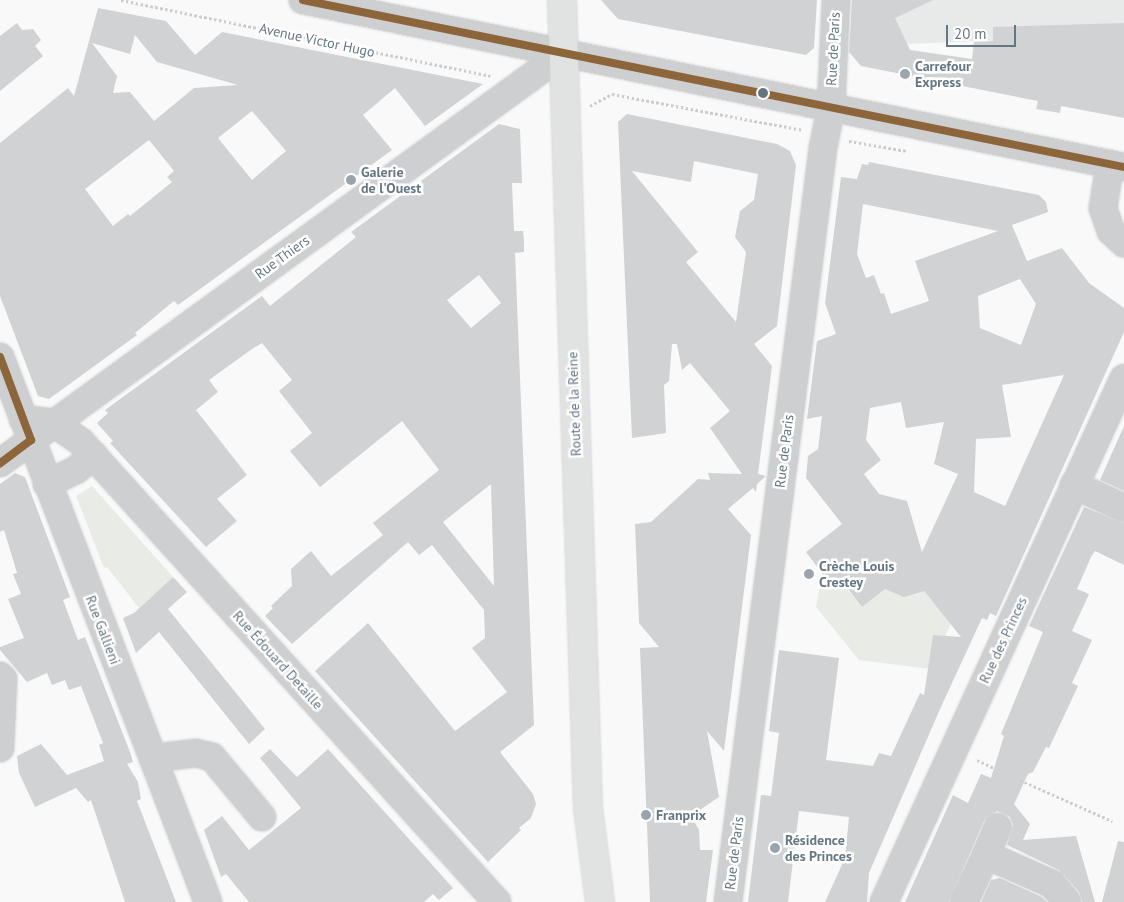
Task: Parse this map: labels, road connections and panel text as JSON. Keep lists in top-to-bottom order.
{
  "streets": {
    "main road": ["Route de la Reine"],
    "street": [
      "Rue de Paris",
      "Rue Thiers",
      "Rue Gallieni",
      "Rue des Princes",
      "Rue Édouard Detaille"
    ],
    "path": ["Avenue Victor Hugo"]
  },
  "crossings": [
    ["Rue Thiers", "Route de la Reine"],
    ["Rue Thiers", "Rue Édouard Detaille"]
  ],
  "places": [
    "Carrefour Express",
    "Galerie de l'Ouest",
    "Crèche Louis Crestey",
    "Franprix",
    "Résidence des Princes"
  ],
  "scale_bar": "20 m"
}
